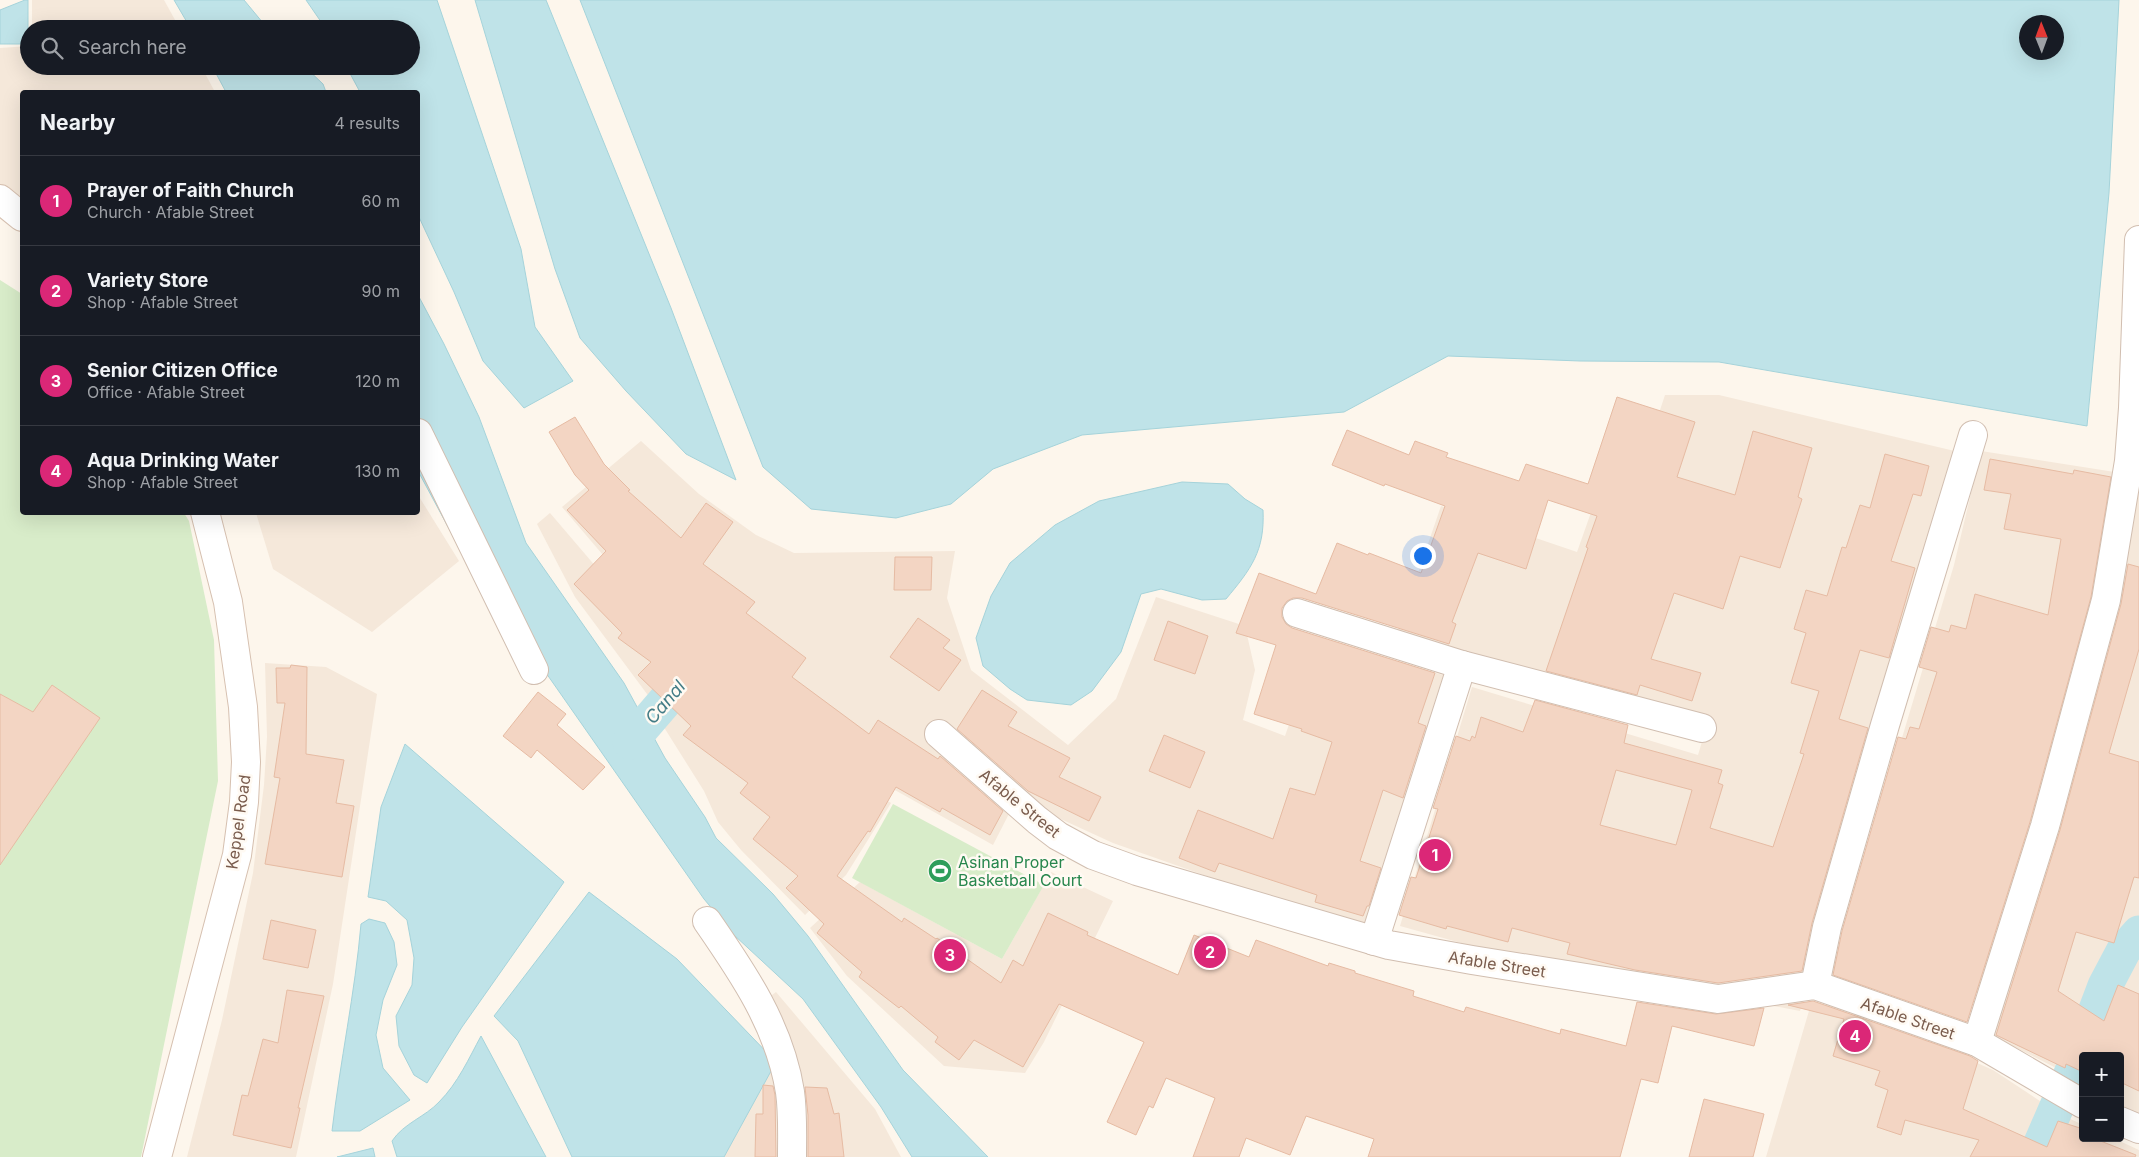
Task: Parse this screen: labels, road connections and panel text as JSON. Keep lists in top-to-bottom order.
{
  "streets": {
    "street": ["Afable Street", "Keppel Road"]
  },
  "water": ["Canal"],
  "places": {
    "sports": ["Asinan Proper Basketball Court"]
  },
  "north": "top",
  "page": {
    "search": "Search here",
    "heading": ["Nearby", "4 results"],
    "list": [
      {
        "mark": "1",
        "name": "Prayer of Faith Church",
        "note": "Church · Afable Street",
        "value": "60 m"
      },
      {
        "mark": "2",
        "name": "Variety Store",
        "note": "Shop · Afable Street",
        "value": "90 m"
      },
      {
        "mark": "3",
        "name": "Senior Citizen Office",
        "note": "Office · Afable Street",
        "value": "120 m"
      },
      {
        "mark": "4",
        "name": "Aqua Drinking Water",
        "note": "Shop · Afable Street",
        "value": "130 m"
      }
    ],
    "pins": [
      "1",
      "2",
      "3",
      "4"
    ],
    "map_buttons": ["+", "−"]
  }
}
